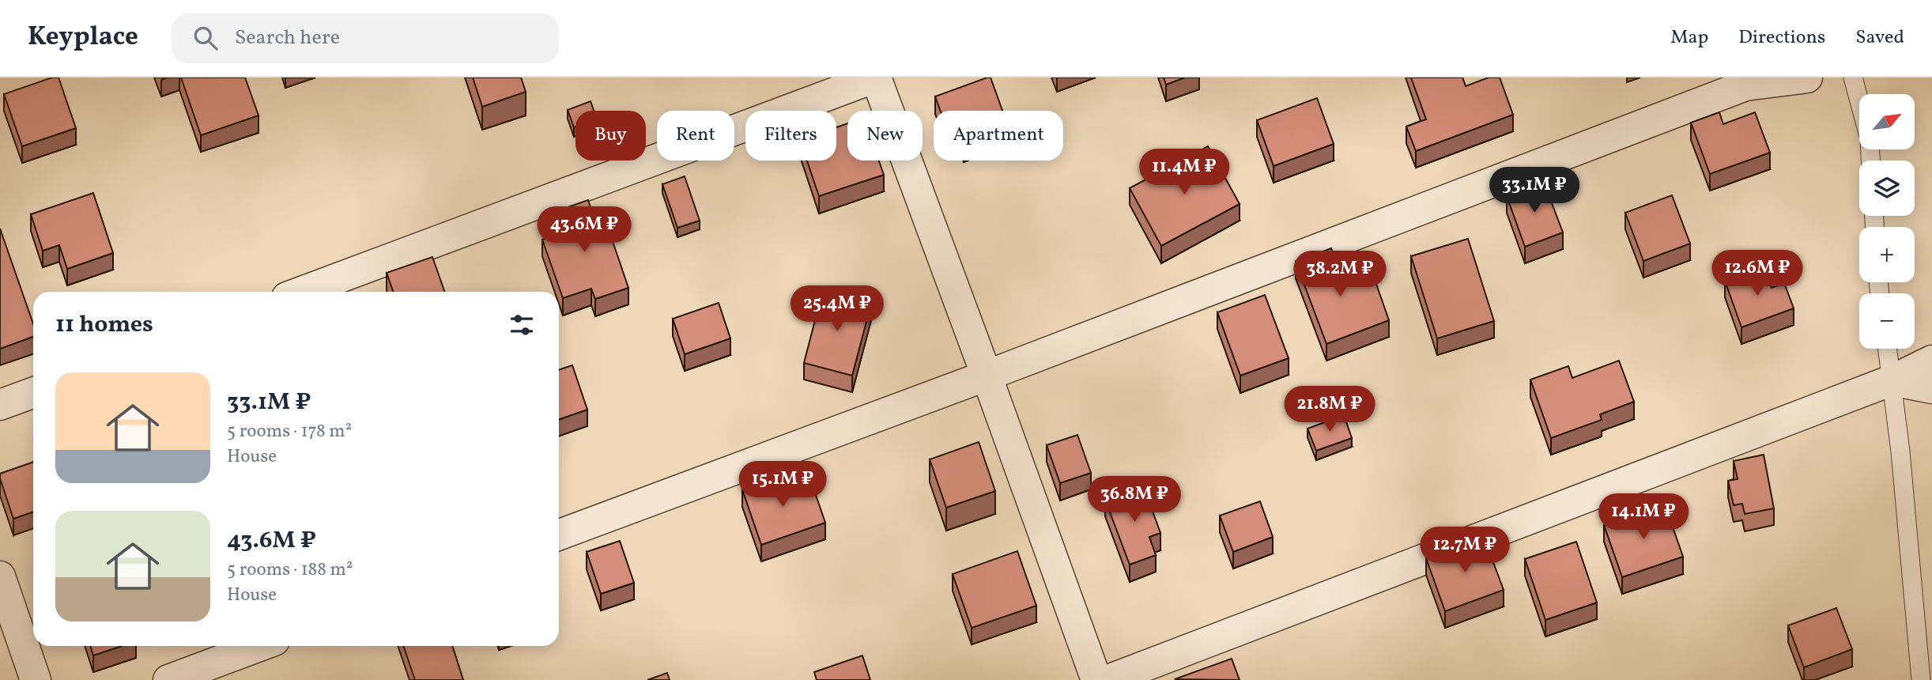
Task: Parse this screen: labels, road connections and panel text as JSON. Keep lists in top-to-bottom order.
{
  "north": "top right",
  "page": {
    "header": "Keyplace",
    "search": "Search here",
    "nav": ["Map", "Directions", "Saved"],
    "map_buttons": ["+", "−"],
    "chip": [
      "Buy",
      "Rent",
      "Filters",
      "New",
      "Apartment"
    ],
    "price": [
      "11.4M ₽",
      "33.1M ₽",
      "43.6M ₽",
      "12.6M ₽",
      "38.2M ₽",
      "25.4M ₽",
      "21.8M ₽",
      "15.1M ₽",
      "36.8M ₽",
      "14.1M ₽",
      "12.7M ₽"
    ],
    "heading": "11 homes",
    "list": [
      {
        "name": "33.1M ₽",
        "note": "5 rooms · 178 m² · House"
      },
      {
        "name": "43.6M ₽",
        "note": "5 rooms · 188 m² · House"
      }
    ]
  }
}
